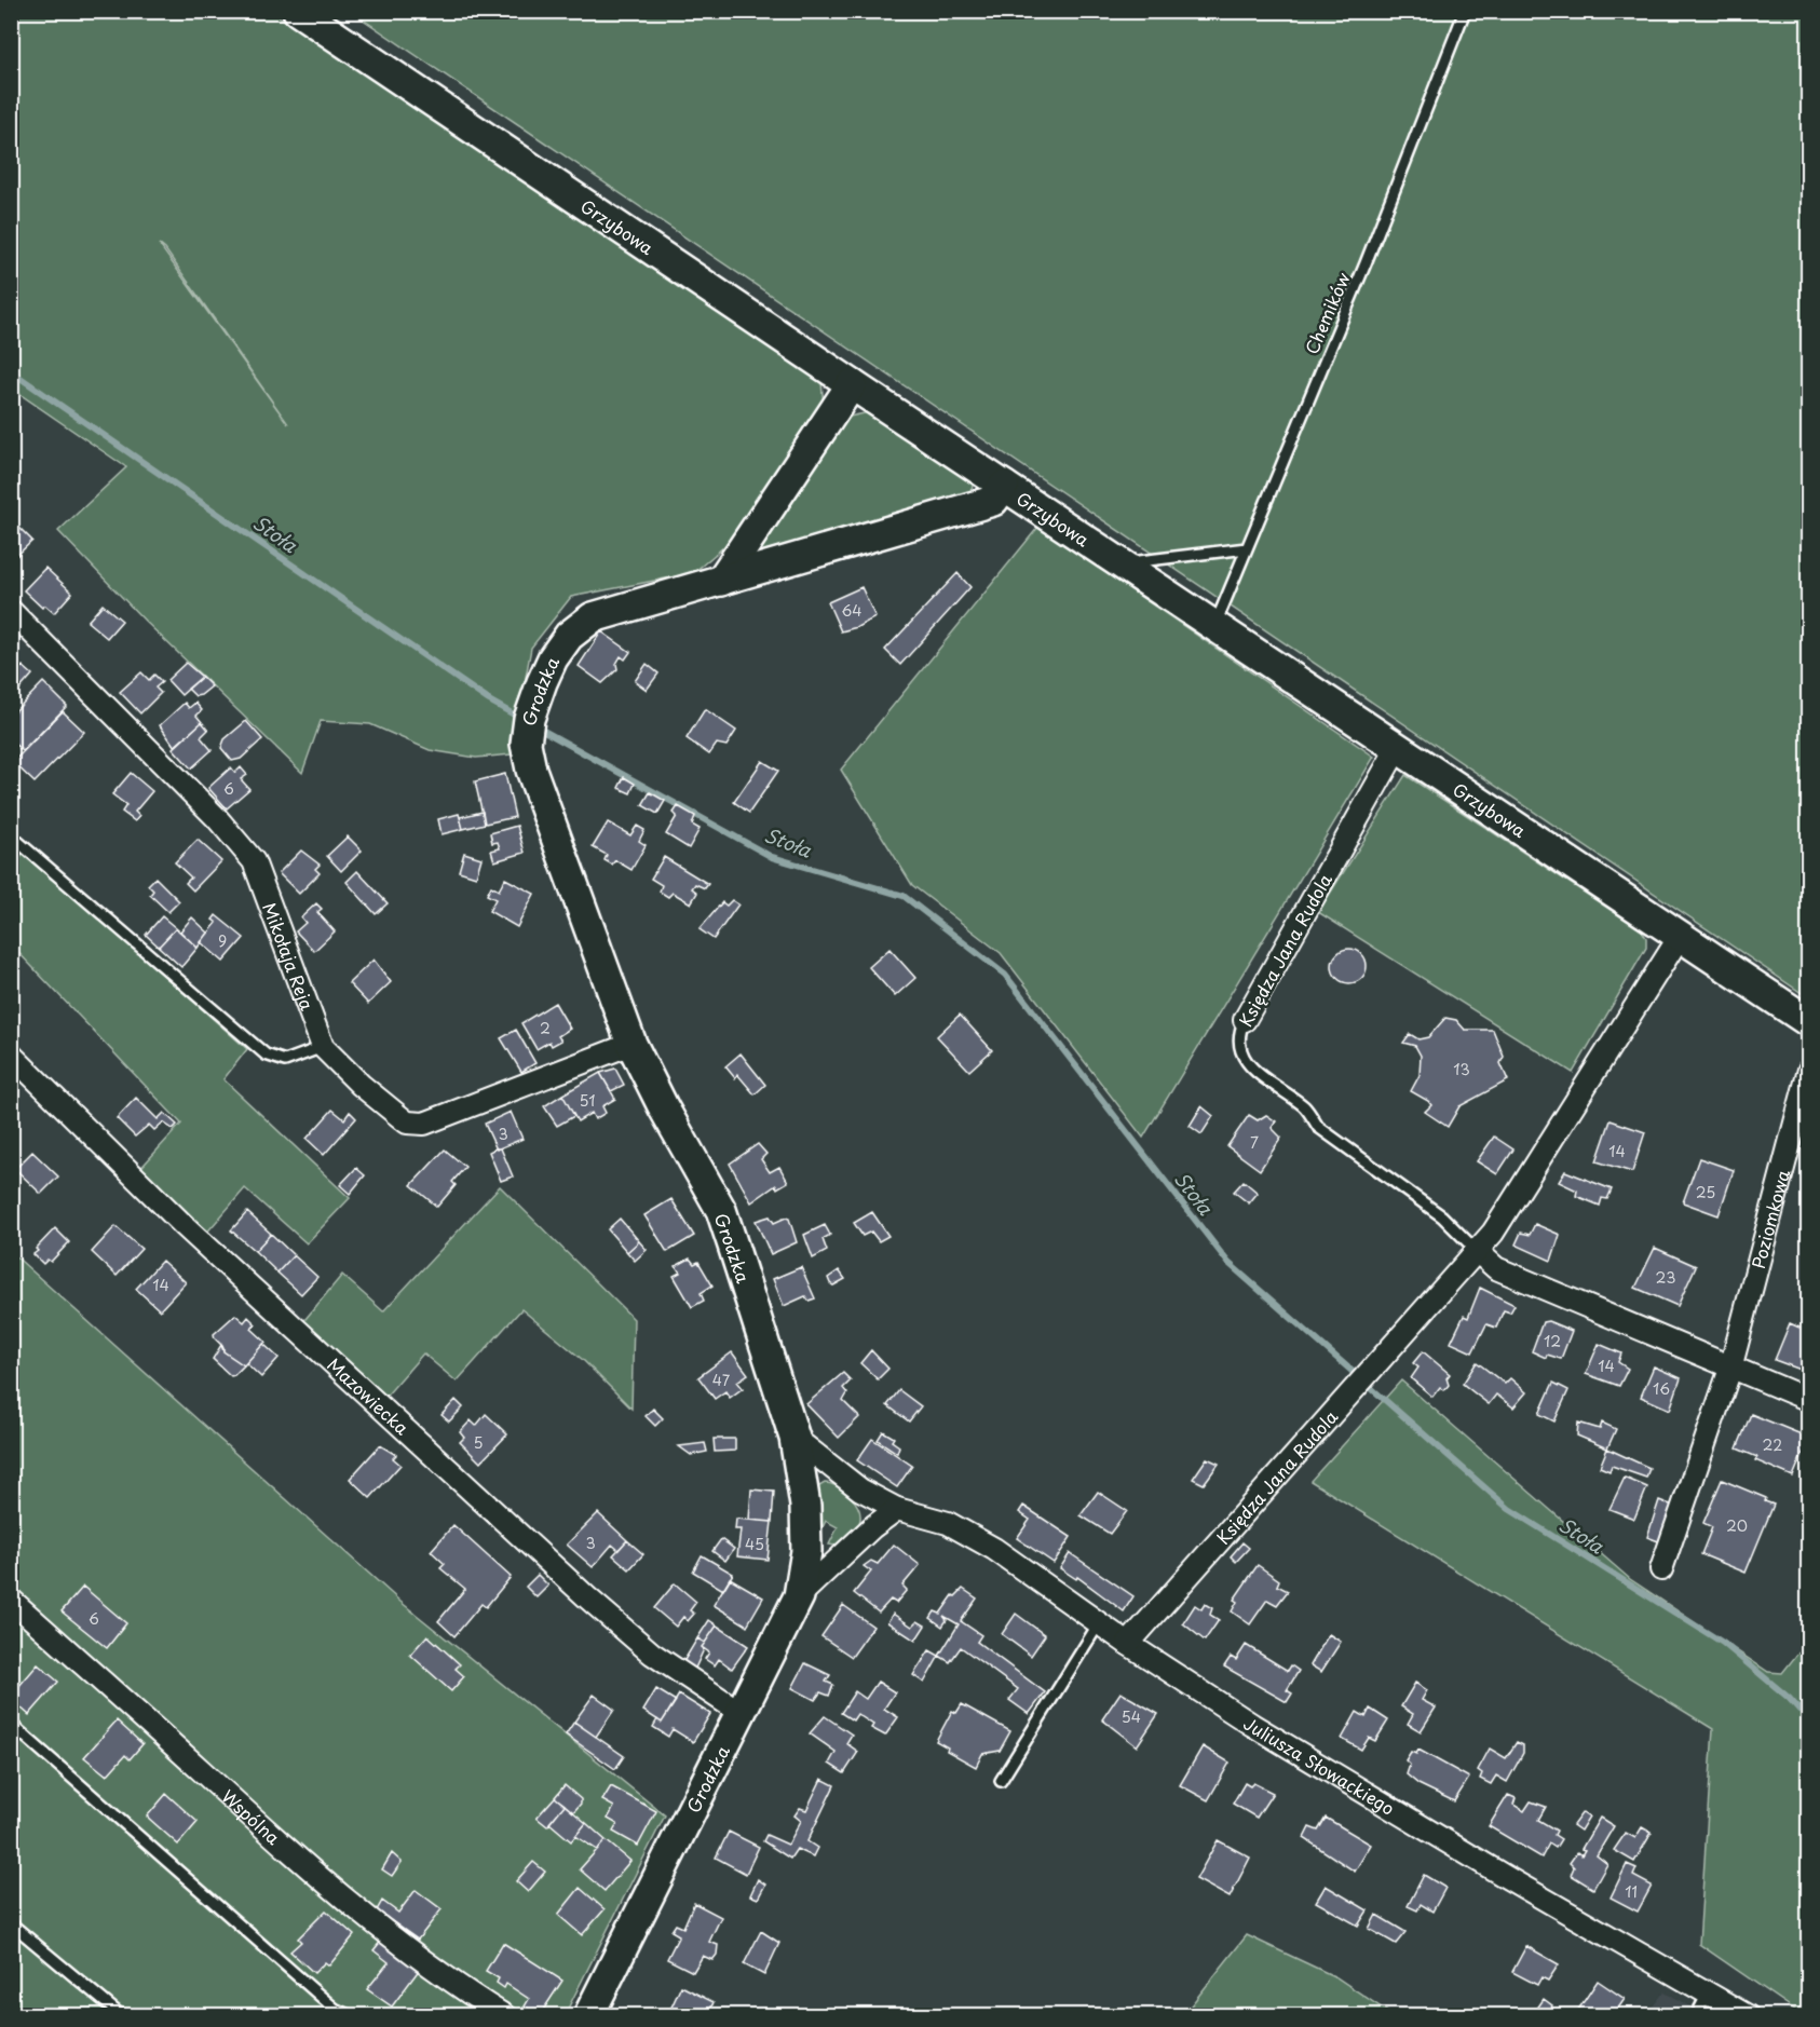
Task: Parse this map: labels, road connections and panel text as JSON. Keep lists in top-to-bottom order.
{
  "streets": {
    "street": [
      "Grzybowa",
      "Grodzka",
      "Księdza Jana Rudola",
      "Mikołaja Reja",
      "Poziomkowa",
      "Mazowiecka",
      "Juliusza Słowackiego",
      "Wspólna"
    ],
    "lane": ["Chemików"]
  },
  "crossings": [
    ["Grzybowa", "Chemików"],
    ["Grzybowa", "Grodzka"],
    ["Grzybowa", "Księdza Jana Rudola"],
    ["Grodzka", "Mikołaja Reja"],
    ["Grodzka", "Mazowiecka"],
    ["Grodzka", "Juliusza Słowackiego"],
    ["Księdza Jana Rudola", "Juliusza Słowackiego"]
  ],
  "water": ["Stoła"],
  "house_numbers": [
    "64",
    "6",
    "9",
    "2",
    "13",
    "51",
    "3",
    "7",
    "14",
    "25",
    "23",
    "14",
    "12",
    "14",
    "47",
    "16",
    "5",
    "22",
    "20",
    "3",
    "45",
    "6",
    "54",
    "11"
  ]
}
